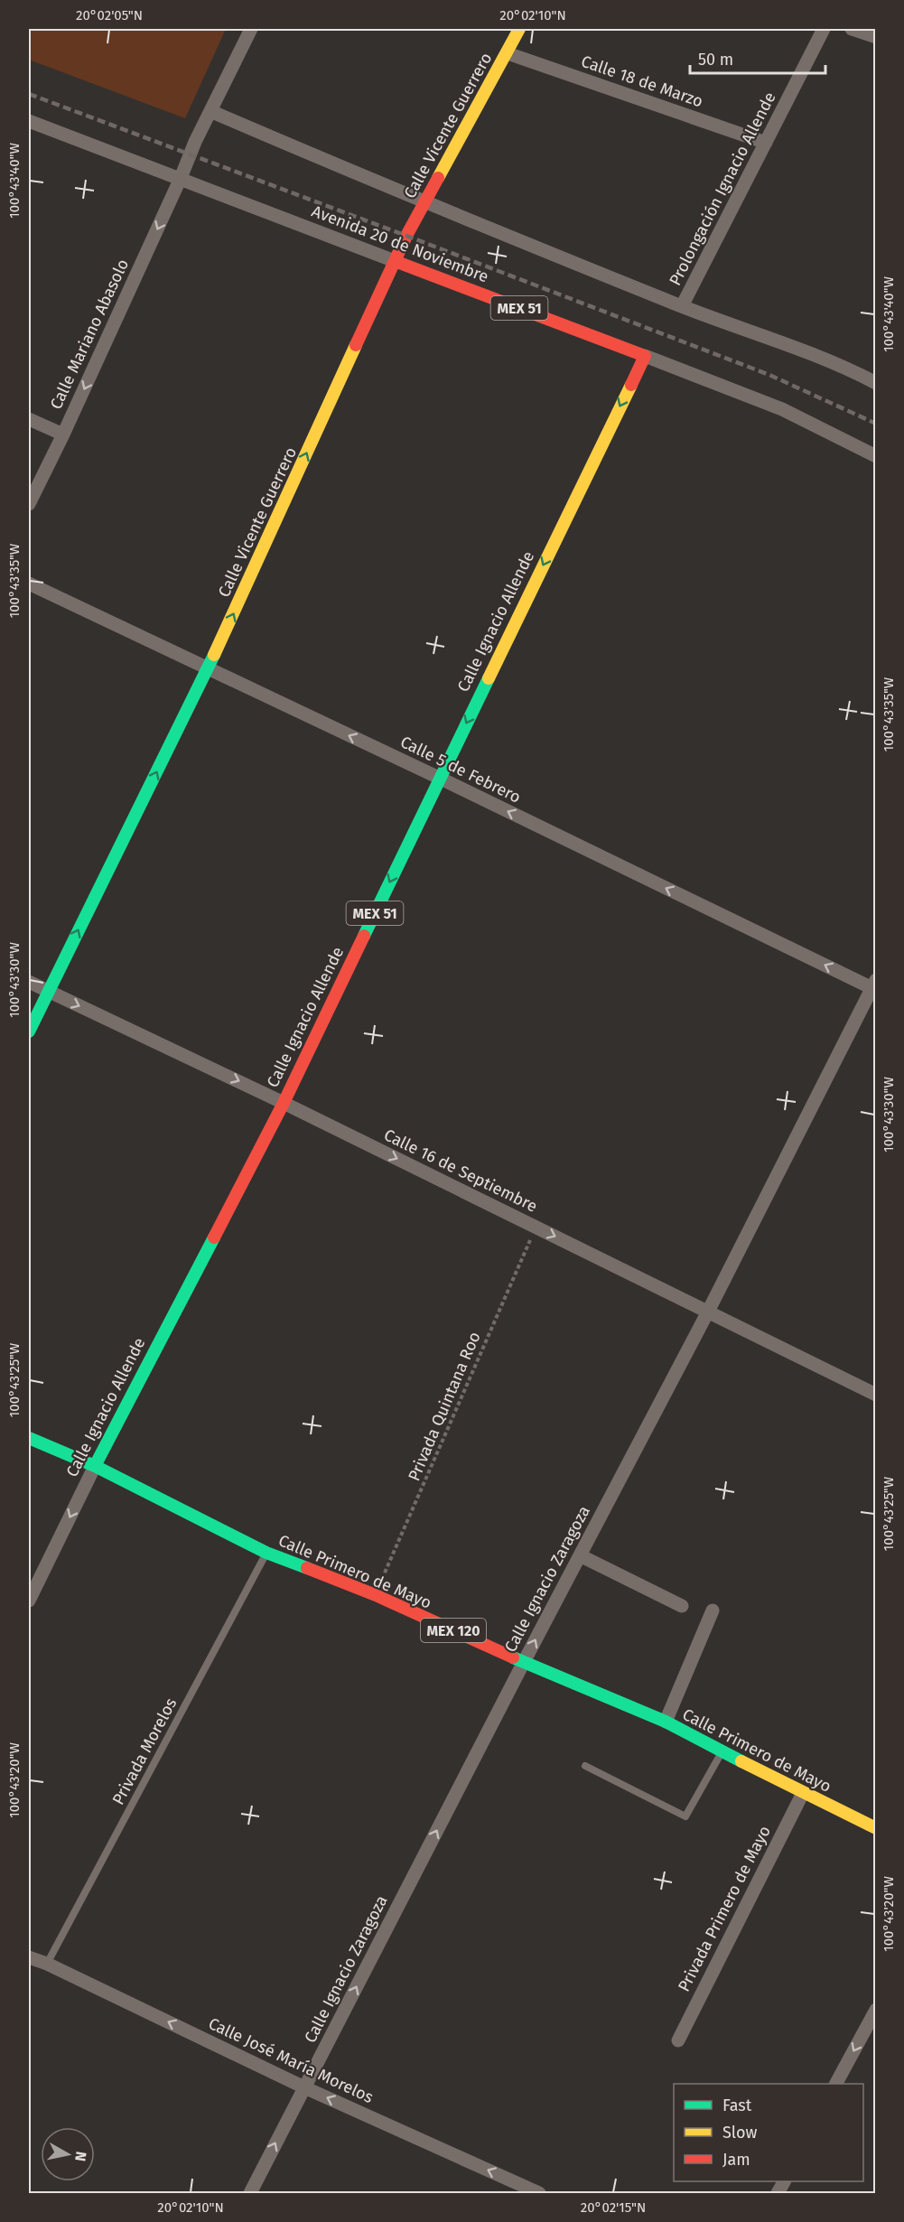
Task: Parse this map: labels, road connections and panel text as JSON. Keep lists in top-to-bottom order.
{
  "streets": {
    "main road": [
      "Calle Vicente Guerrero",
      "Avenida 20 de Noviembre",
      "MEX 51",
      "Calle Ignacio Allende",
      "Calle Primero de Mayo",
      "MEX 120"
    ],
    "street": [
      "Calle 18 de Marzo",
      "Prolongación Ignacio Allende",
      "Calle Mariano Abasolo",
      "Calle 5 de Febrero",
      "Calle 16 de Septiembre",
      "Calle Ignacio Zaragoza",
      "Privada Primero de Mayo",
      "Calle José María Morelos"
    ],
    "lane": ["Privada Morelos"],
    "path": ["Privada Quintana Roo"]
  },
  "crossings": [
    ["Calle 18 de Marzo", "Calle Vicente Guerrero"],
    ["Calle 18 de Marzo", "Prolongación Ignacio Allende"],
    ["Calle Vicente Guerrero", "Avenida 20 de Noviembre"],
    ["Calle Vicente Guerrero", "Calle 5 de Febrero"],
    ["Calle Vicente Guerrero", "Calle 16 de Septiembre"],
    ["Avenida 20 de Noviembre", "Calle Mariano Abasolo"],
    ["Avenida 20 de Noviembre", "Calle Ignacio Allende"],
    ["Calle Ignacio Allende", "Calle 5 de Febrero"],
    ["Calle Ignacio Allende", "Calle 16 de Septiembre"],
    ["Calle Ignacio Allende", "Calle Primero de Mayo"],
    ["Calle 5 de Febrero", "Calle Ignacio Zaragoza"],
    ["Calle 16 de Septiembre", "Privada Quintana Roo"],
    ["Calle 16 de Septiembre", "Calle Ignacio Zaragoza"],
    ["Privada Quintana Roo", "Calle Primero de Mayo"],
    ["Calle Primero de Mayo", "Calle Ignacio Zaragoza"],
    ["Calle Primero de Mayo", "Privada Morelos"],
    ["Calle Primero de Mayo", "Privada Primero de Mayo"],
    ["Calle Ignacio Zaragoza", "Calle José María Morelos"],
    ["Privada Morelos", "Calle José María Morelos"]
  ],
  "one_way": [
    "Calle Vicente Guerrero",
    "Calle Mariano Abasolo",
    "Calle Ignacio Allende",
    "Calle 5 de Febrero",
    "Calle 16 de Septiembre",
    "Calle Ignacio Zaragoza",
    "Calle José María Morelos"
  ],
  "legend": ["Fast", "Slow", "Jam"],
  "scale_bar": "50 m",
  "north": "right",
  "coordinates": [
    "20°02'05\"N",
    "20°02'10\"N",
    "100°43'40\"W",
    "100°43'35\"W",
    "100°43'30\"W",
    "100°43'25\"W",
    "100°43'20\"W",
    "20°02'15\"N"
  ]
}
